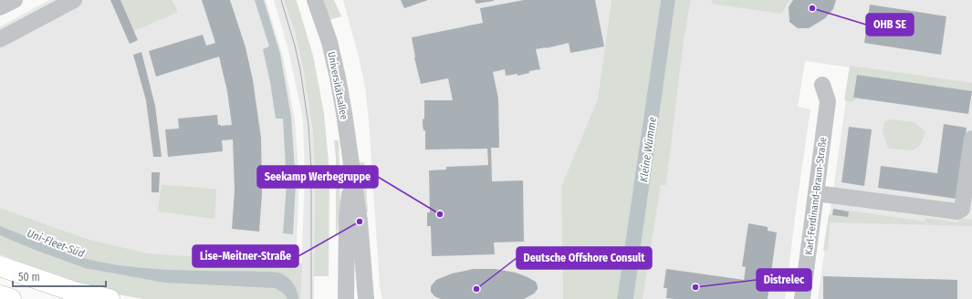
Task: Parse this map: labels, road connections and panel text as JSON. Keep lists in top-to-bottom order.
{
  "streets": {
    "street": ["Universitätsallee", "Karl-Ferdinand-Braun-Straße"]
  },
  "water": ["Kleine Wümme", "Uni-Fleet-Süd"],
  "places": [
    "OHB SE",
    "Seekamp Werbegruppe",
    "Lise-Meitner-Straße",
    "Distrelec",
    "Deutsche Offshore Consult"
  ],
  "scale_bar": "50 m"
}
